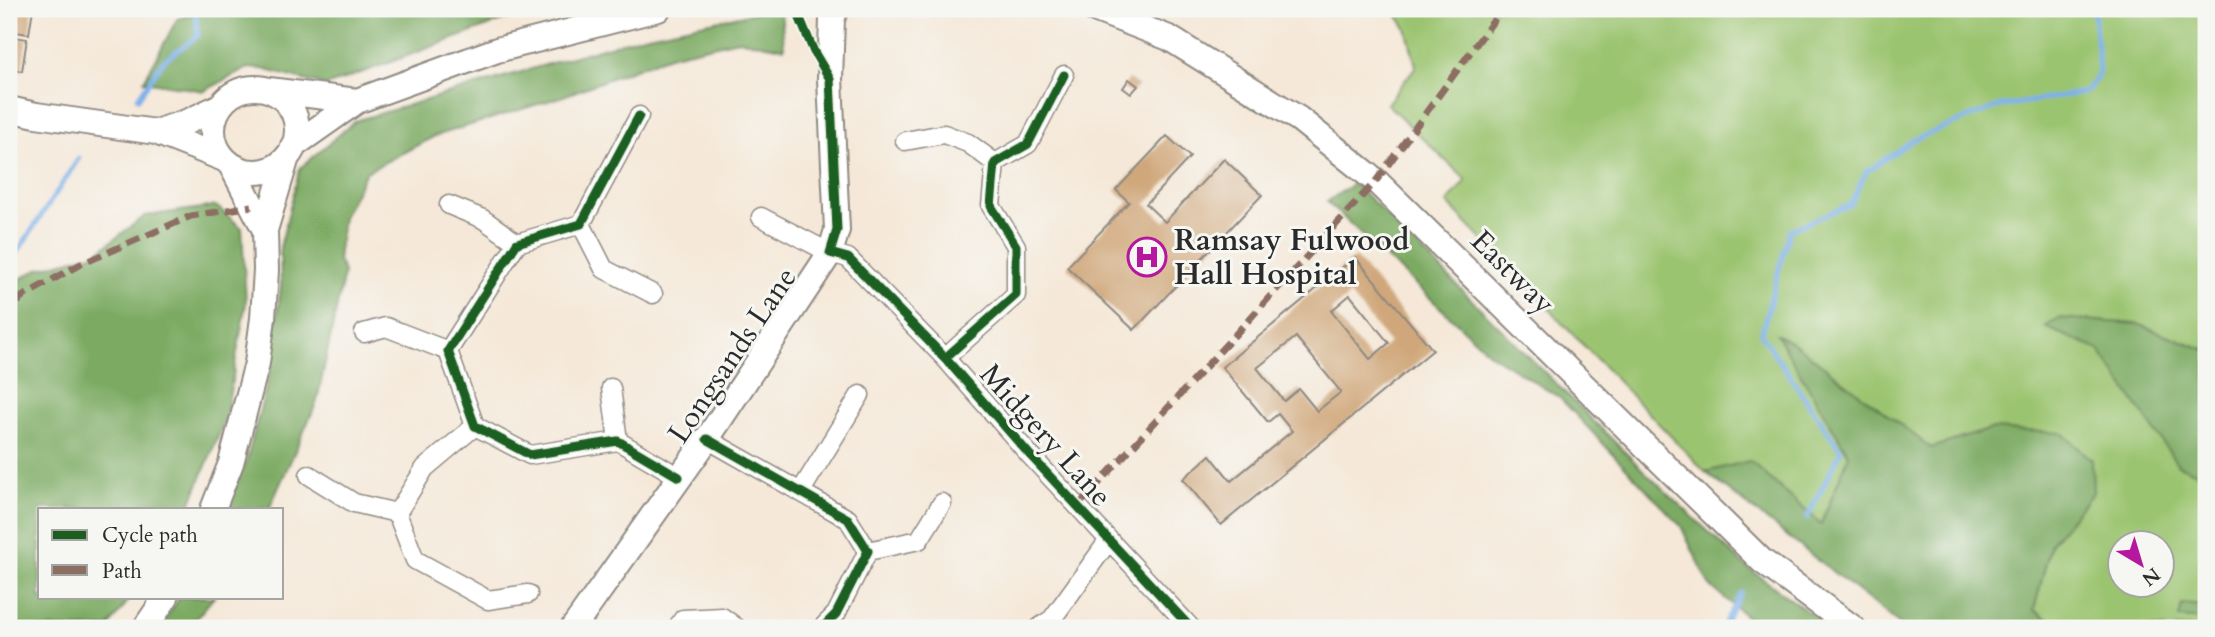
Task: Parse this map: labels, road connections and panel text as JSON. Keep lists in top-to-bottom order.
{
  "streets": {
    "main road": ["Eastway", "Longsands Lane"],
    "street": ["Midgery Lane"]
  },
  "crossings": [
    ["Longsands Lane", "Midgery Lane"]
  ],
  "places": {
    "hospital": ["Ramsay Fulwood Hall Hospital"]
  },
  "legend": ["Cycle path", "Path"],
  "north": "bottom right"
}
